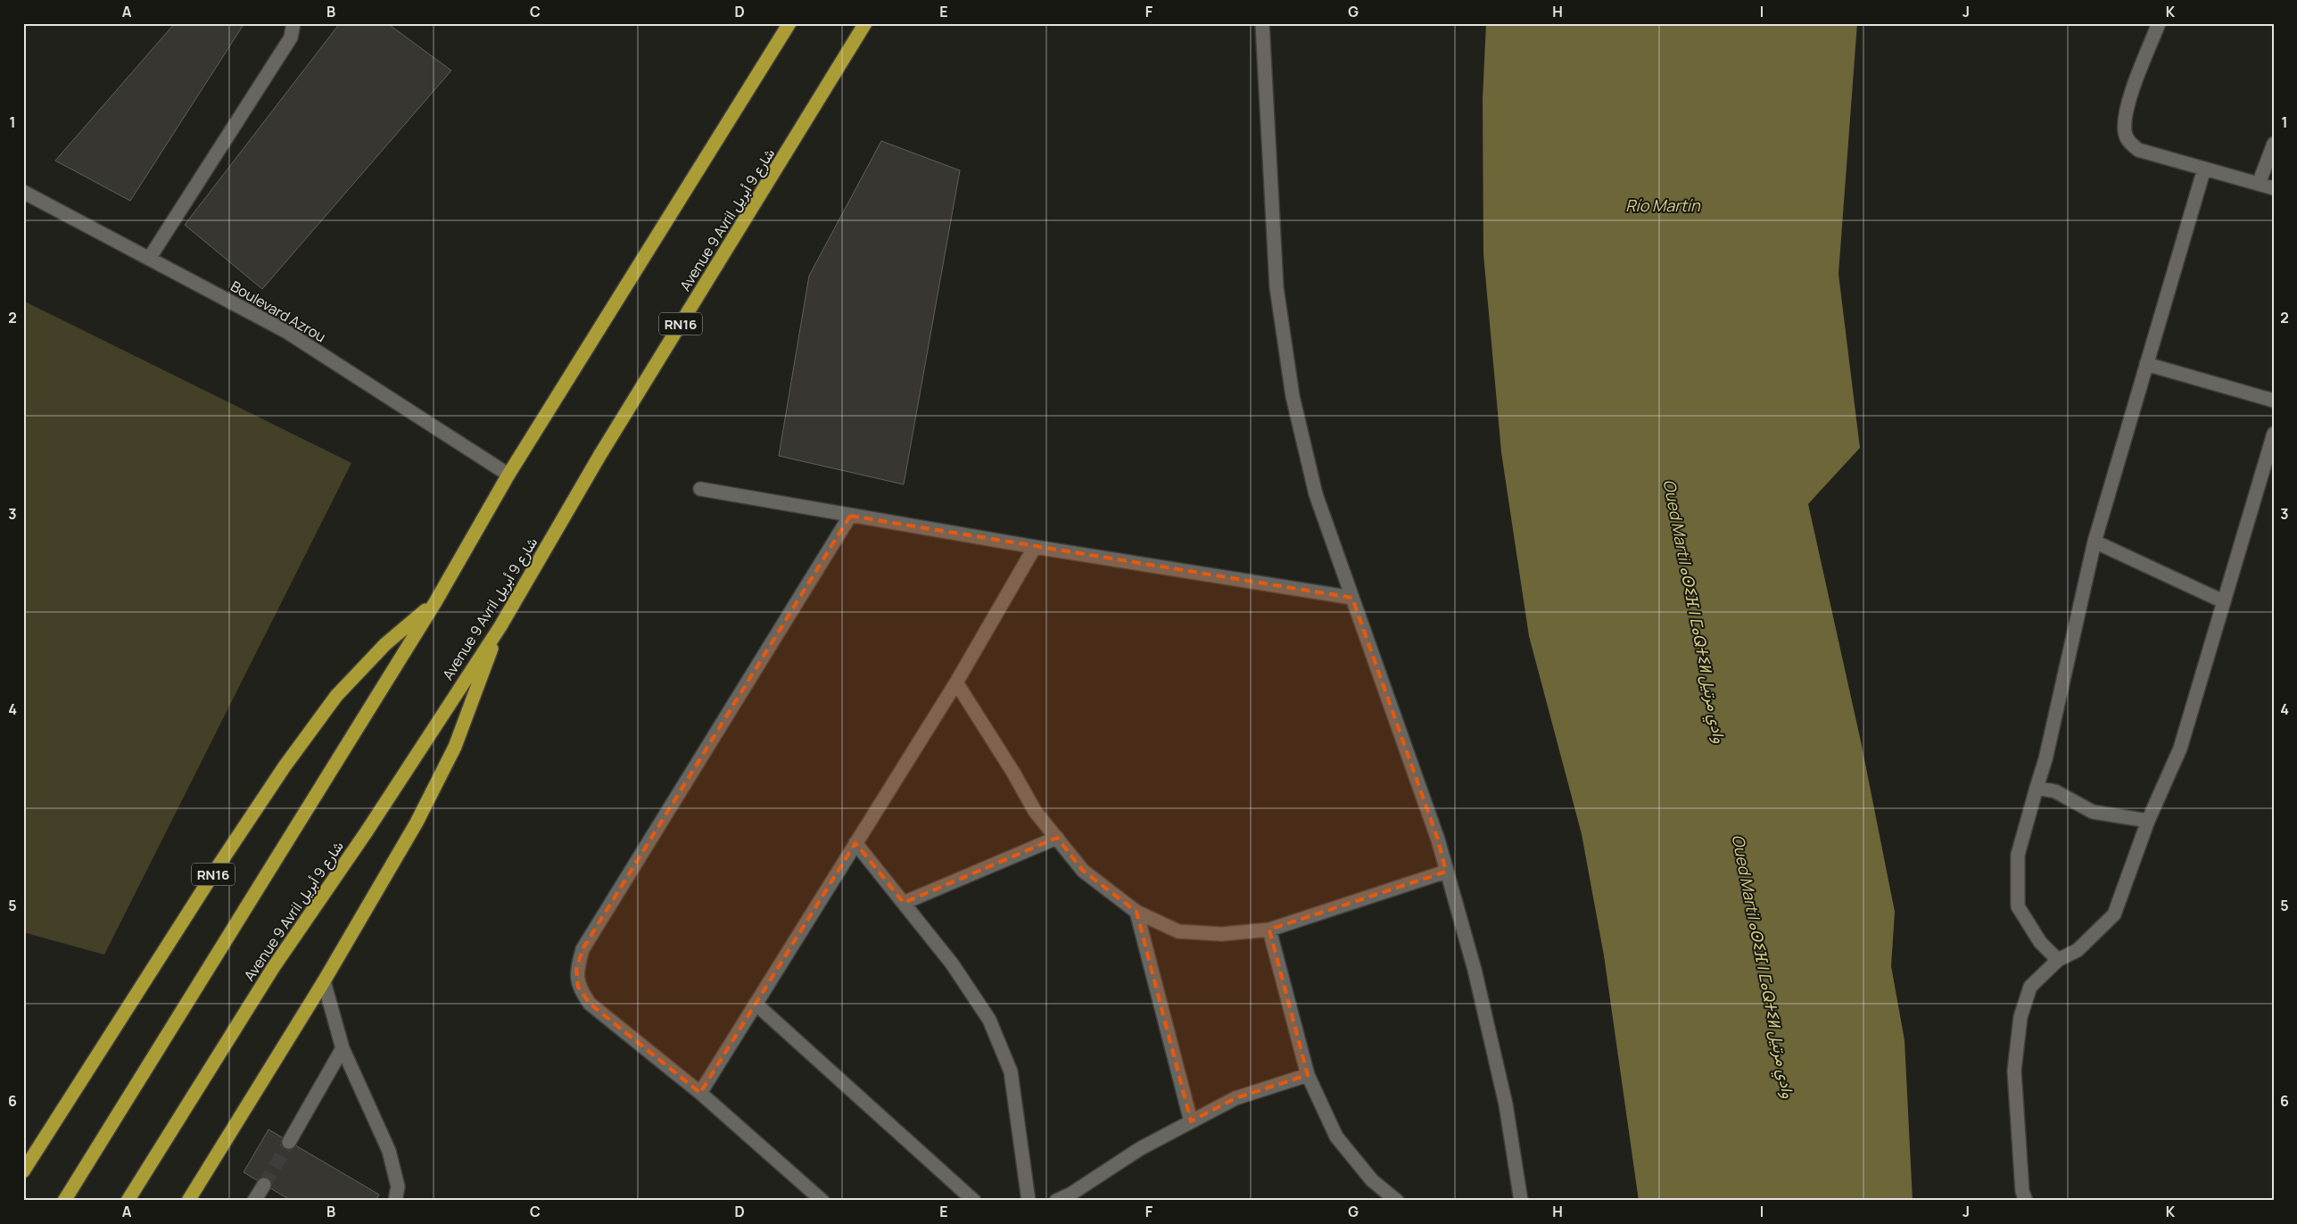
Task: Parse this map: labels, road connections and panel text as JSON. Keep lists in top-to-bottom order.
{
  "streets": {
    "highway": ["Avenue 9 Avril شارع 9 أبريل", "RN16"],
    "street": ["Boulevard Azrou"]
  },
  "crossings": [
    ["Avenue 9 Avril شارع 9 أبريل", "RN16"],
    ["Boulevard Azrou", "RN16"]
  ],
  "water": ["Río Martín", "Oued Martil ⴰⵙⵉⴼ ⵏ ⵎⴰⵕⵜⵉⵍ وادي مرتيل"],
  "grid": {
    "columns": [
      "A",
      "B",
      "C",
      "D",
      "E",
      "F",
      "G",
      "H",
      "I",
      "J",
      "K"
    ],
    "rows": [
      "1",
      "2",
      "3",
      "4",
      "5",
      "6"
    ]
  }
}
